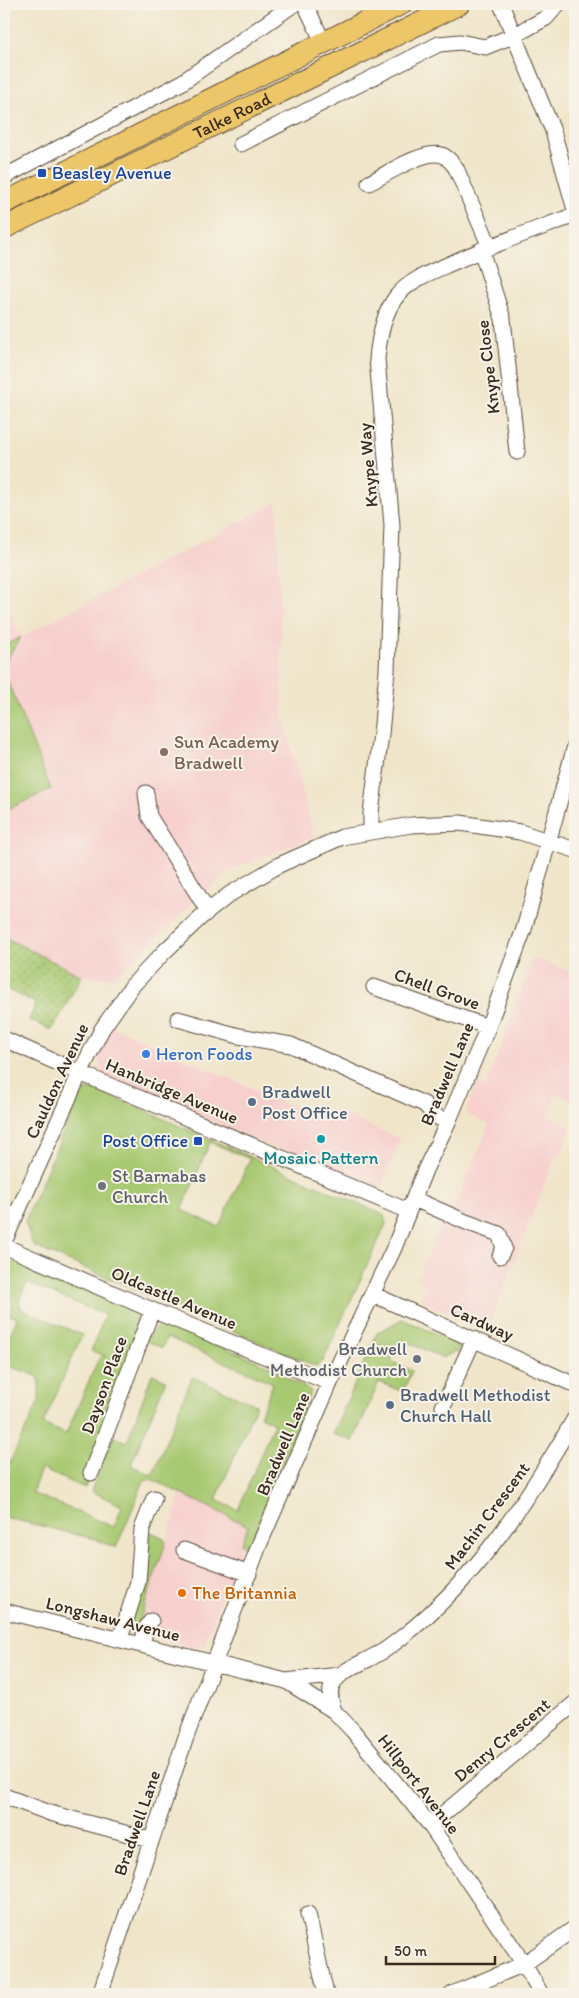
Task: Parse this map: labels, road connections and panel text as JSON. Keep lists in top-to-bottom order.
{
  "streets": {
    "highway": ["Talke Road"],
    "street": [
      "Knype Close",
      "Knype Way",
      "Chell Grove",
      "Bradwell Lane",
      "Cauldon Avenue",
      "Hanbridge Avenue",
      "Oldcastle Avenue",
      "Cardway",
      "Dayson Place",
      "Machin Crescent",
      "Longshaw Avenue",
      "Denry Crescent",
      "Hillport Avenue"
    ]
  },
  "crossings": [
    ["Knype Close", "Knype Way"],
    ["Knype Way", "Cauldon Avenue"],
    ["Chell Grove", "Bradwell Lane"],
    ["Bradwell Lane", "Cauldon Avenue"],
    ["Bradwell Lane", "Hanbridge Avenue"],
    ["Bradwell Lane", "Oldcastle Avenue"],
    ["Bradwell Lane", "Cardway"],
    ["Bradwell Lane", "Longshaw Avenue"],
    ["Bradwell Lane", "Hillport Avenue"],
    ["Cauldon Avenue", "Hanbridge Avenue"],
    ["Oldcastle Avenue", "Dayson Place"],
    ["Machin Crescent", "Hillport Avenue"],
    ["Longshaw Avenue", "Hillport Avenue"],
    ["Denry Crescent", "Hillport Avenue"]
  ],
  "places": {
    "transit": ["Beasley Avenue", "Post Office"],
    "other": [
      "Sun Academy Bradwell",
      "Heron Foods",
      "Bradwell Post Office",
      "Mosaic Pattern",
      "St Barnabas Church",
      "Bradwell Methodist Church",
      "Bradwell Methodist Church Hall",
      "The Britannia"
    ]
  },
  "scale_bar": "50 m"
}
